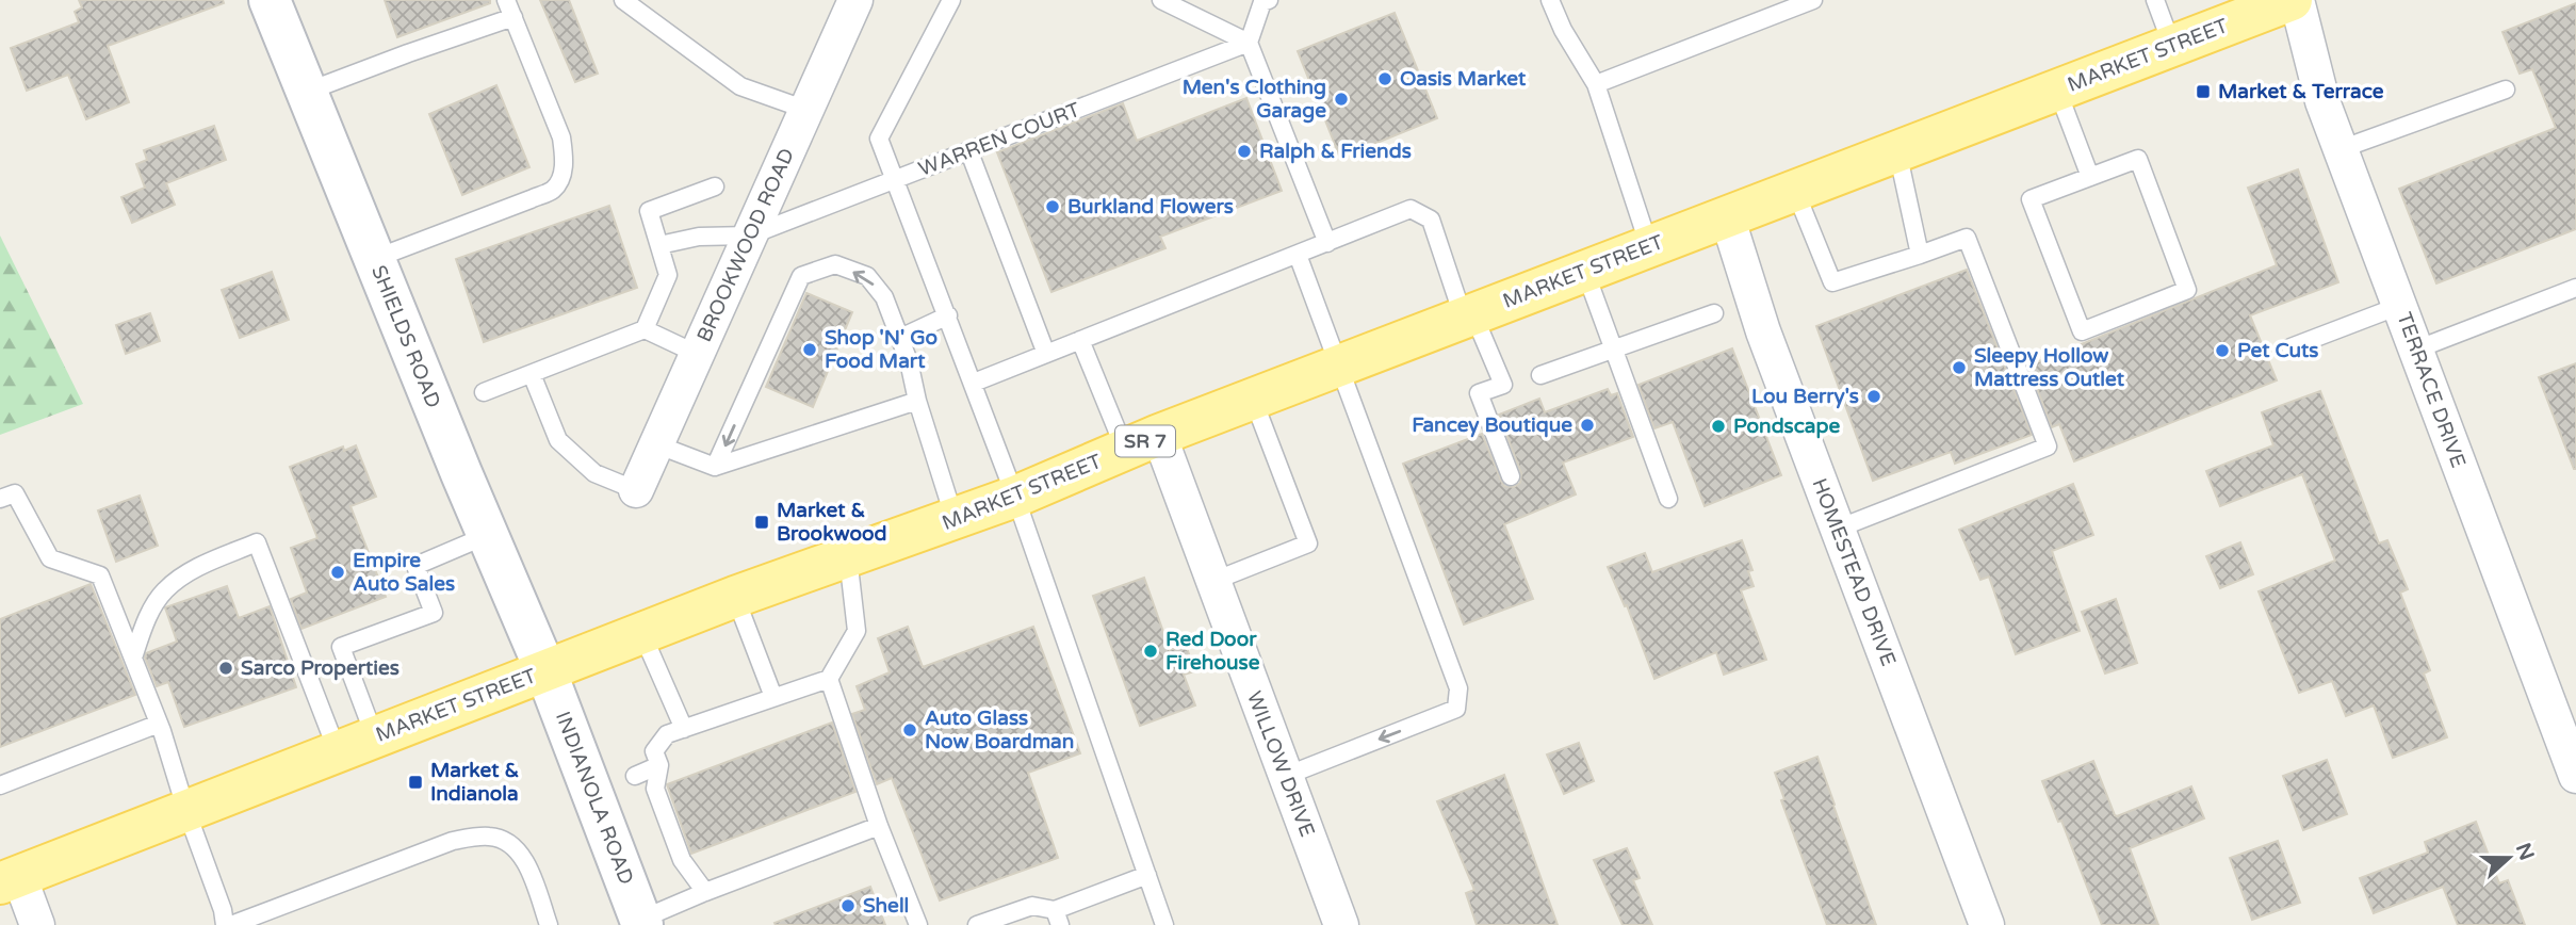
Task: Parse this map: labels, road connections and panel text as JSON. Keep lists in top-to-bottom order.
{
  "streets": {
    "main road": [
      "MARKET STREET",
      "SHIELDS ROAD",
      "SR 7",
      "INDIANOLA ROAD"
    ],
    "street": [
      "BROOKWOOD ROAD",
      "TERRACE DRIVE",
      "HOMESTEAD DRIVE",
      "WILLOW DRIVE"
    ],
    "lane": ["WARREN COURT"]
  },
  "crossings": [
    ["MARKET STREET", "SHIELDS ROAD"],
    ["MARKET STREET", "TERRACE DRIVE"],
    ["MARKET STREET", "HOMESTEAD DRIVE"],
    ["MARKET STREET", "WILLOW DRIVE"],
    ["MARKET STREET", "INDIANOLA ROAD"],
    ["WARREN COURT", "BROOKWOOD ROAD"],
    ["SHIELDS ROAD", "INDIANOLA ROAD"]
  ],
  "places": {
    "other": [
      "Oasis Market",
      "Men's Clothing Garage",
      "Ralph & Friends",
      "Burkland Flowers",
      "Shop 'N' Go Food Mart",
      "Pet Cuts",
      "Sleepy Hollow Mattress Outlet",
      "Lou Berry's",
      "Fancey Boutique",
      "Pondscape",
      "Empire Auto Sales",
      "Red Door Firehouse",
      "Sarco Properties",
      "Auto Glass Now Boardman",
      "Shell"
    ],
    "transit": ["Market & Terrace", "Market & Brookwood", "Market & Indianola"]
  },
  "north": "right"
}
